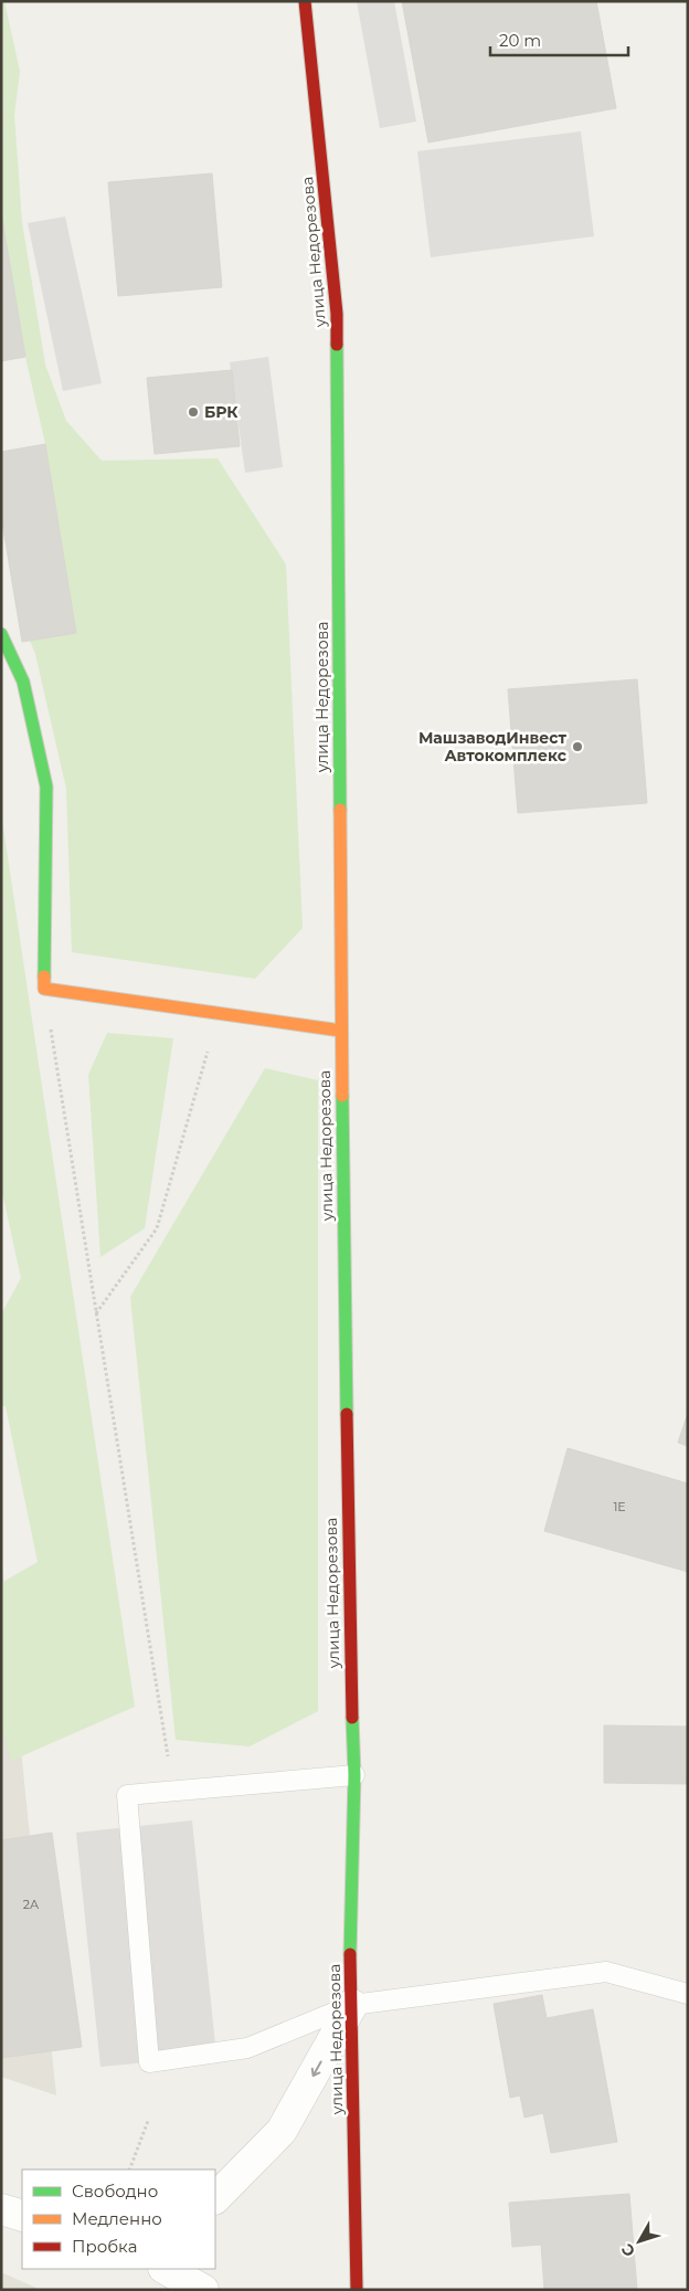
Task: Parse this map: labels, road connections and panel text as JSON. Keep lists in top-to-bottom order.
{
  "streets": {
    "street": ["улица Недорезова"]
  },
  "places": ["БРК", "МашзаводИнвест Автокомплекс"],
  "house_numbers": ["1Е", "2А"],
  "legend": ["Свободно", "Медленно", "Пробка"],
  "scale_bar": "20 m",
  "north": "bottom left"
}
